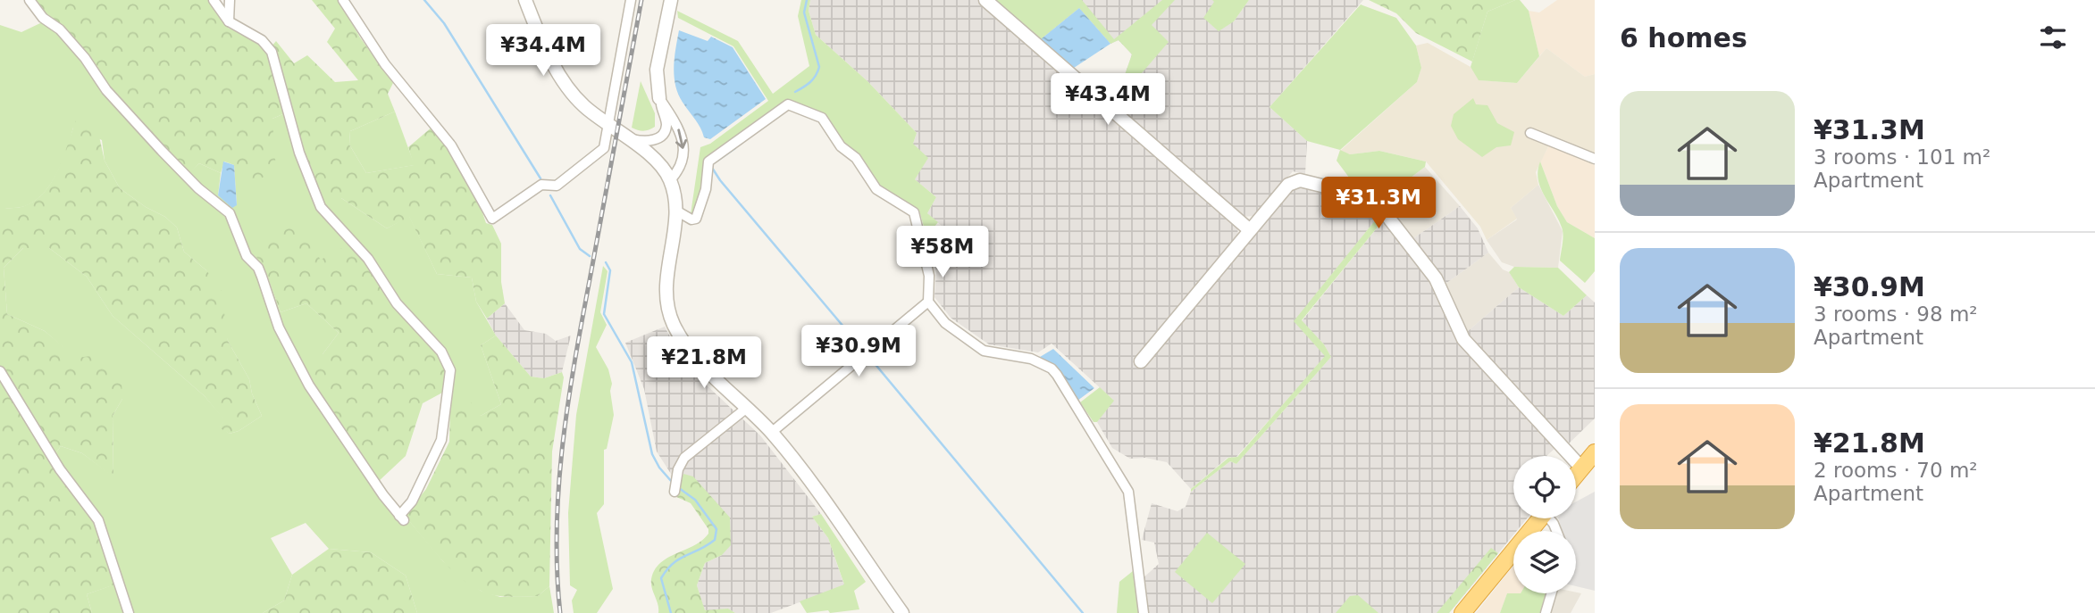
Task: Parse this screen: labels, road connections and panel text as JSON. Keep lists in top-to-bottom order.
{
  "page": {
    "heading": "6 homes",
    "price": [
      "¥34.4M",
      "¥43.4M",
      "¥31.3M",
      "¥58M",
      "¥30.9M",
      "¥21.8M"
    ],
    "list": [
      {
        "name": "¥31.3M",
        "note": "3 rooms · 101 m² · Apartment"
      },
      {
        "name": "¥30.9M",
        "note": "3 rooms · 98 m² · Apartment"
      },
      {
        "name": "¥21.8M",
        "note": "2 rooms · 70 m² · Apartment"
      }
    ]
  }
}
